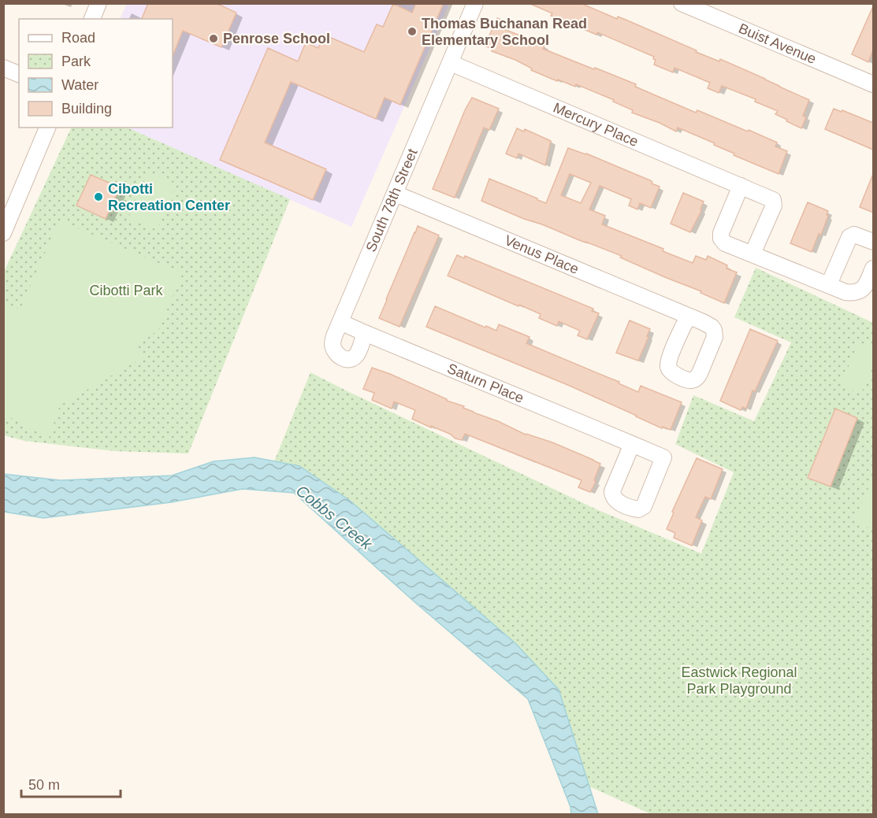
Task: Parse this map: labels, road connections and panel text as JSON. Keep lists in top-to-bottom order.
{
  "streets": {
    "street": [
      "Buist Avenue",
      "Mercury Place",
      "South 78th Street",
      "Venus Place",
      "Saturn Place"
    ]
  },
  "crossings": [
    ["Mercury Place", "South 78th Street"],
    ["South 78th Street", "Venus Place"],
    ["South 78th Street", "Saturn Place"]
  ],
  "water": ["Cobbs Creek"],
  "parks": ["Cibotti Park", "Eastwick Regional Park Playground"],
  "places": ["Thomas Buchanan Read Elementary School", "Penrose School", "Cibotti Recreation Center"],
  "legend": [
    "Road",
    "Park",
    "Water",
    "Building"
  ],
  "scale_bar": "50 m"
}
